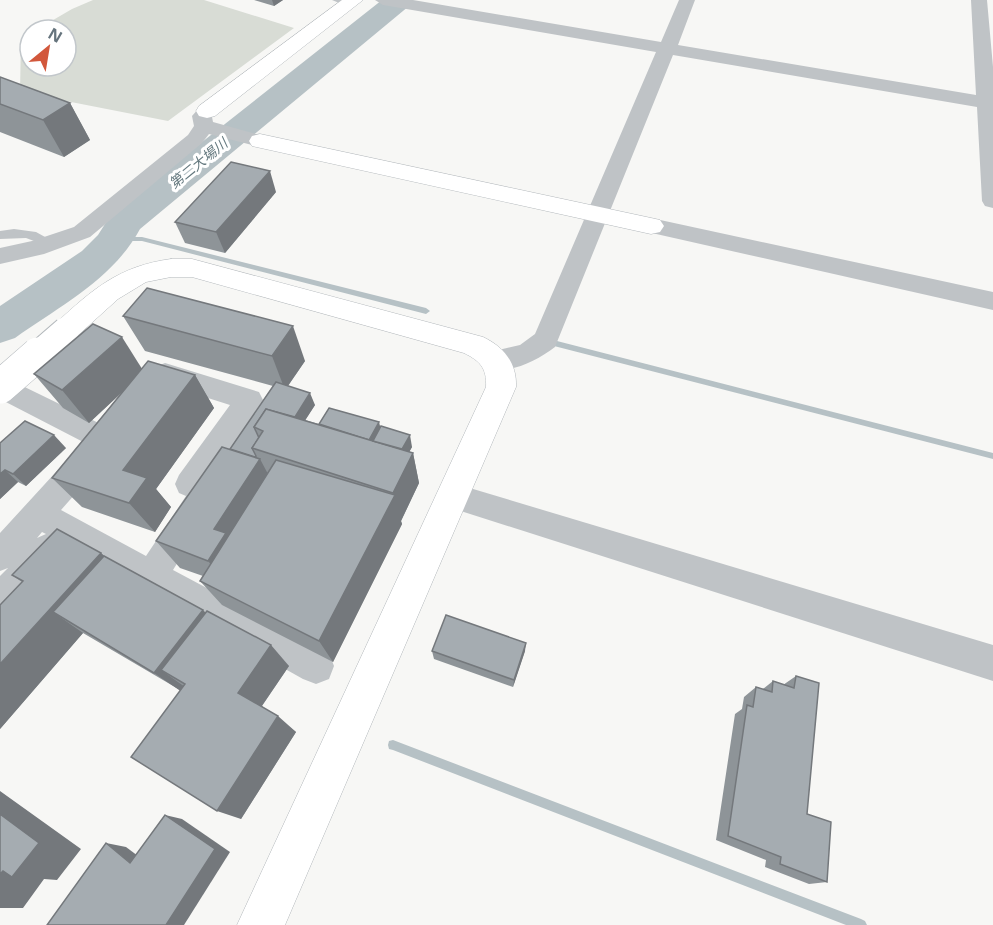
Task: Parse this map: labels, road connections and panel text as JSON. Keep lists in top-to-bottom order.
{
  "water": ["第二大場川"],
  "north": "top right"
}
